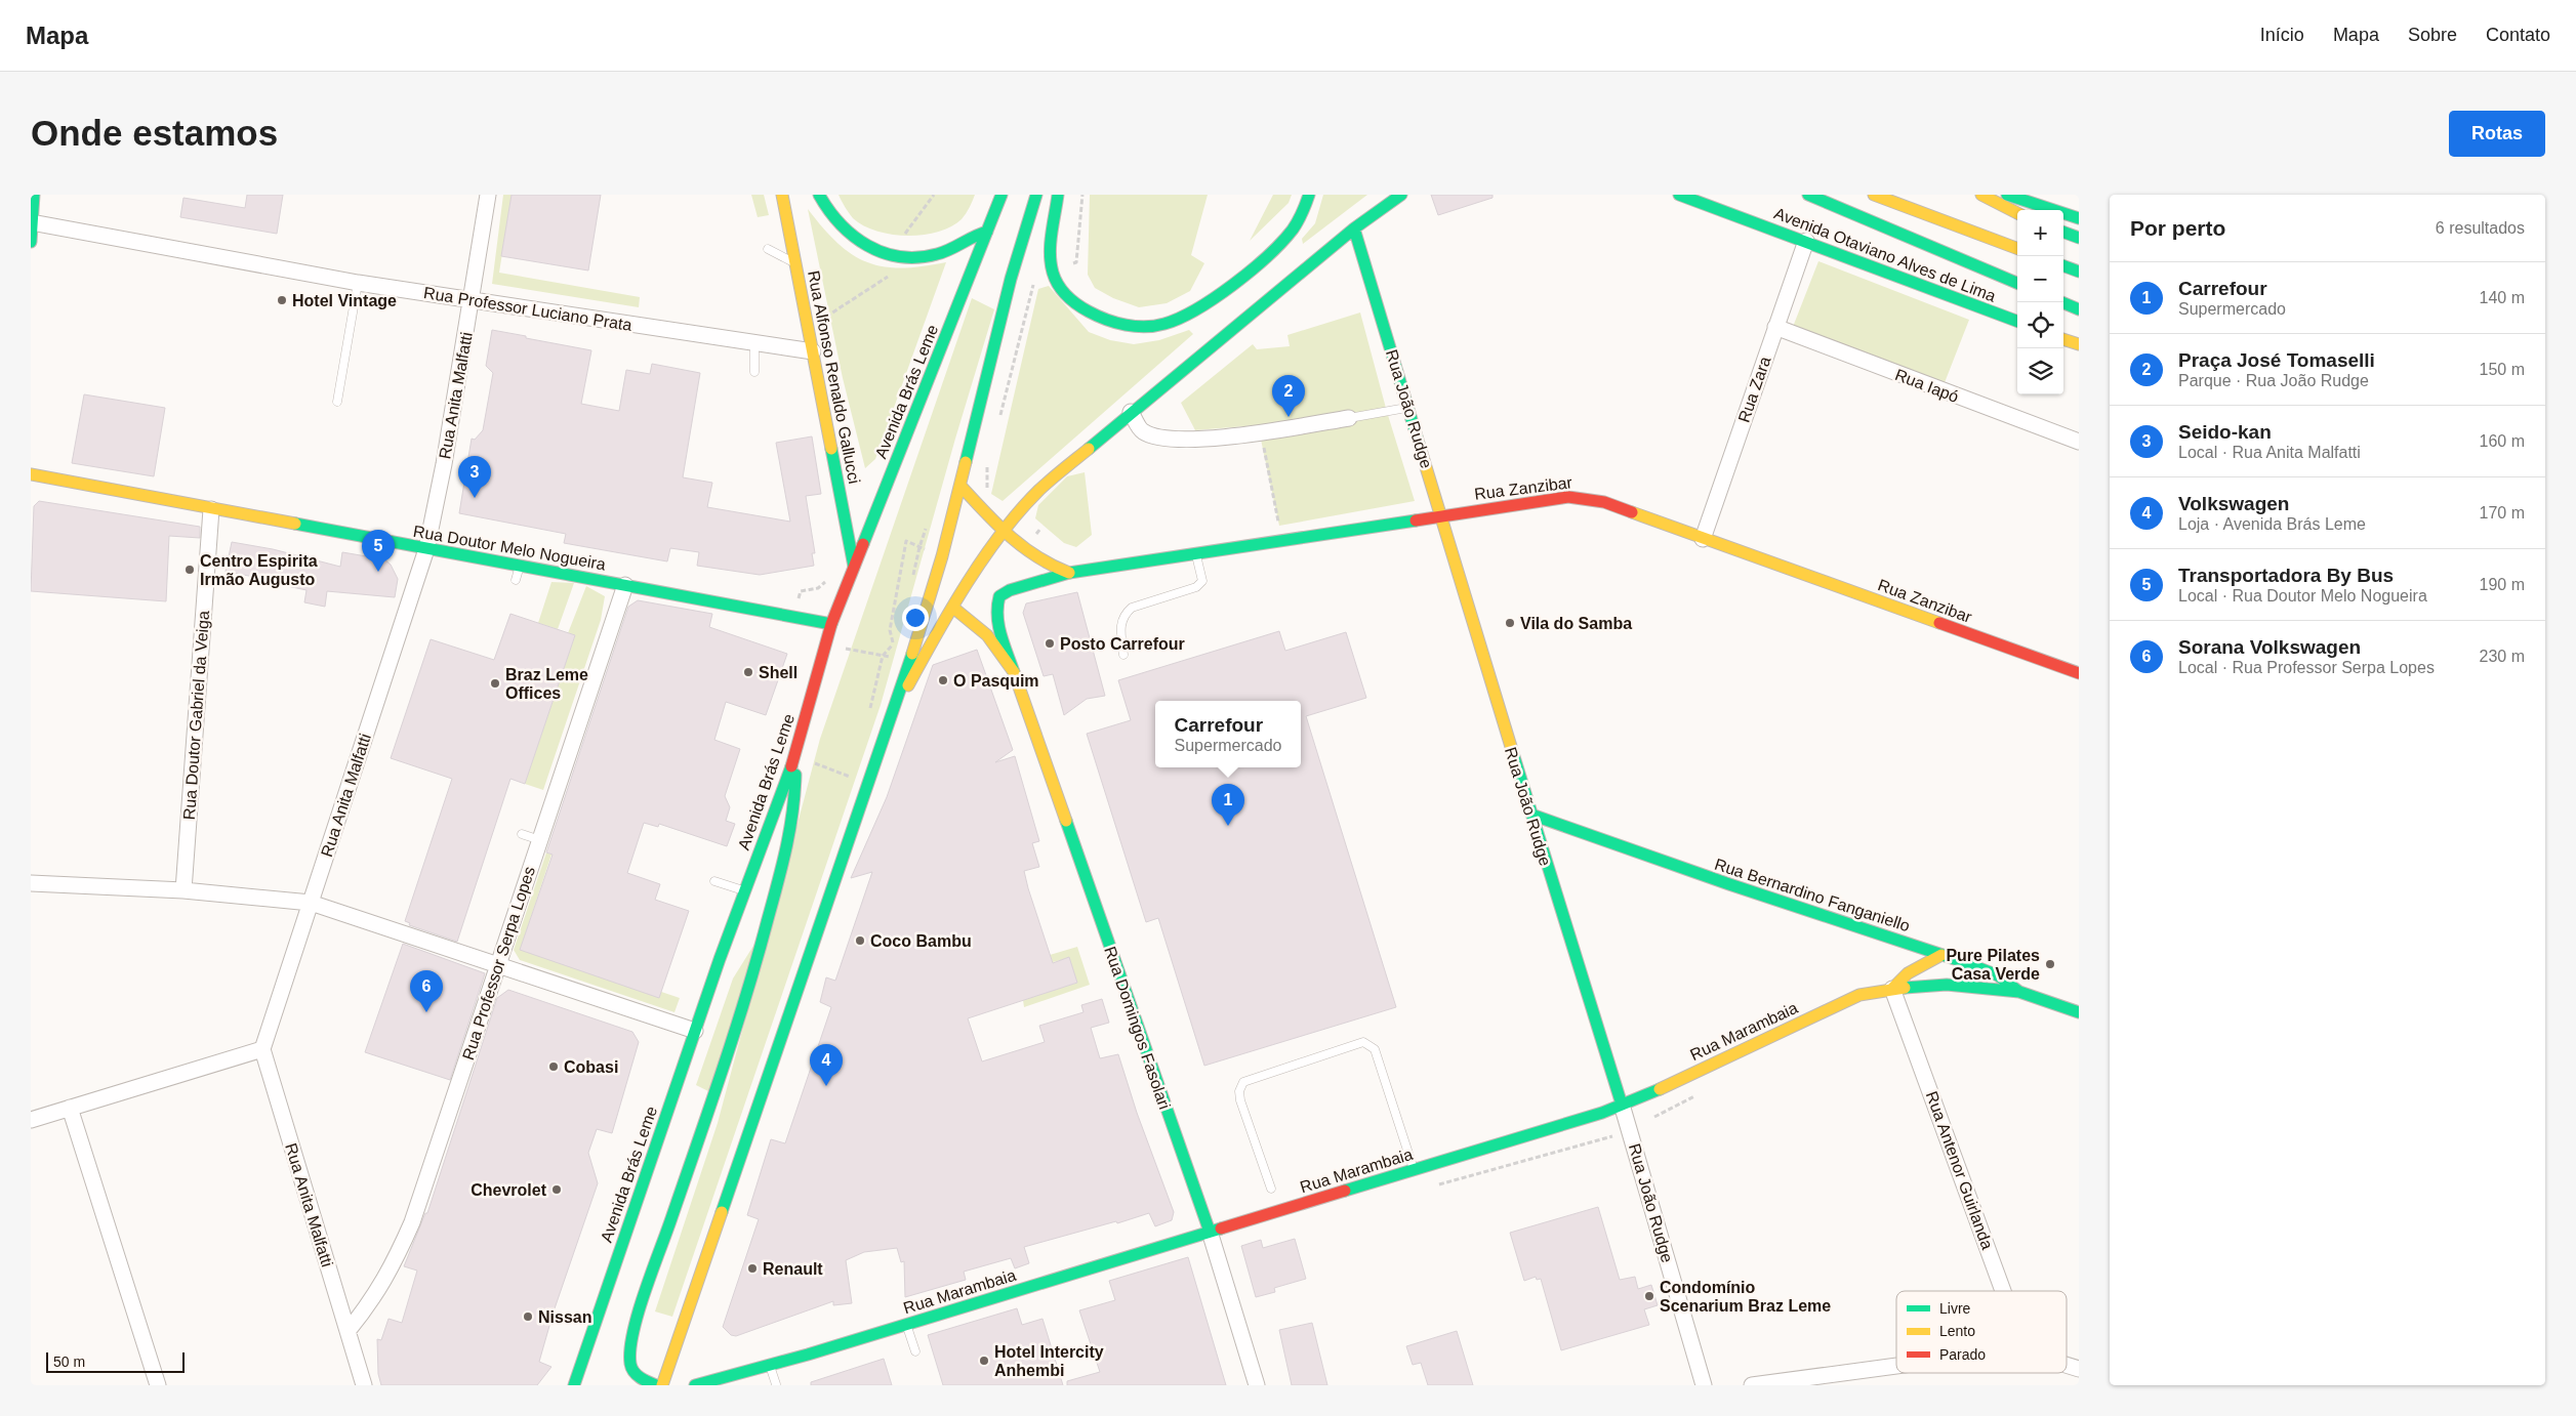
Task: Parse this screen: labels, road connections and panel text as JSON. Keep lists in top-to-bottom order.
{
  "streets": {
    "main road": [
      "Avenida Otaviano Alves de Lima",
      "Rua Alfonso Renaldo Gallucci",
      "Avenida Brás Leme",
      "Rua João Rudge",
      "Rua Zanzibar",
      "Rua Doutor Melo Nogueira",
      "Rua Bernardino Fanganiello",
      "Rua Domingos Fasolari",
      "Rua Marambaia"
    ],
    "street": [
      "Rua Professor Luciano Prata",
      "Rua Iapó",
      "Rua Zara",
      "Rua Anita Malfatti",
      "Rua Doutor Gabriel da Veiga",
      "Rua Professor Serpa Lopes",
      "Rua Antenor Guirlanda"
    ]
  },
  "crossings": [
    ["Avenida Otaviano Alves de Lima", "Rua Zara"],
    ["Rua Professor Luciano Prata", "Rua Alfonso Renaldo Gallucci"],
    ["Rua Professor Luciano Prata", "Rua Anita Malfatti"],
    ["Rua Alfonso Renaldo Gallucci", "Avenida Brás Leme"],
    ["Rua Iapó", "Rua Zara"],
    ["Rua Zara", "Rua Zanzibar"],
    ["Avenida Brás Leme", "Rua Doutor Melo Nogueira"],
    ["Rua Anita Malfatti", "Rua Doutor Melo Nogueira"],
    ["Rua Anita Malfatti", "Rua Professor Serpa Lopes"],
    ["Rua João Rudge", "Rua Zanzibar"],
    ["Rua João Rudge", "Rua Bernardino Fanganiello"],
    ["Rua João Rudge", "Rua Marambaia"],
    ["Rua Zanzibar", "Rua Domingos Fasolari"],
    ["Rua Doutor Melo Nogueira", "Rua Doutor Gabriel da Veiga"],
    ["Rua Doutor Melo Nogueira", "Rua Professor Serpa Lopes"],
    ["Rua Bernardino Fanganiello", "Rua Marambaia"],
    ["Rua Domingos Fasolari", "Rua Marambaia"],
    ["Rua Marambaia", "Rua Antenor Guirlanda"]
  ],
  "places": [
    "Hotel Vintage",
    "Centro Espirita Irmão Augusto",
    "Vila do Samba",
    "Posto Carrefour",
    "Shell",
    "O Pasquim",
    "Braz Leme Offices",
    "Coco Bambu",
    "Pure Pilates Casa Verde",
    "Cobasi",
    "Chevrolet",
    "Renault",
    "Condomínio Scenarium Braz Leme",
    "Nissan",
    "Hotel Intercity Anhembi"
  ],
  "legend": ["Livre", "Lento", "Parado"],
  "scale_bar": "50 m",
  "page": {
    "header": "Mapa",
    "nav": [
      "Início",
      "Mapa",
      "Sobre",
      "Contato"
    ],
    "buttons": "Rotas",
    "title": "Onde estamos",
    "heading": ["Por perto", "6 resultados"],
    "map_buttons": ["+", "−"],
    "list": [
      {
        "mark": "1",
        "name": "Carrefour",
        "note": "Supermercado",
        "value": "140 m"
      },
      {
        "mark": "2",
        "name": "Praça José Tomaselli",
        "note": "Parque · Rua João Rudge",
        "value": "150 m"
      },
      {
        "mark": "3",
        "name": "Seido-kan",
        "note": "Local · Rua Anita Malfatti",
        "value": "160 m"
      },
      {
        "mark": "4",
        "name": "Volkswagen",
        "note": "Loja · Avenida Brás Leme",
        "value": "170 m"
      },
      {
        "mark": "5",
        "name": "Transportadora By Bus",
        "note": "Local · Rua Doutor Melo Nogueira",
        "value": "190 m"
      },
      {
        "mark": "6",
        "name": "Sorana Volkswagen",
        "note": "Local · Rua Professor Serpa Lopes",
        "value": "230 m"
      }
    ],
    "pins": [
      "2",
      "3",
      "5",
      "1",
      "6",
      "4"
    ],
    "popup": ["Carrefour", "Supermercado"],
    "scale": "50 m"
  }
}
